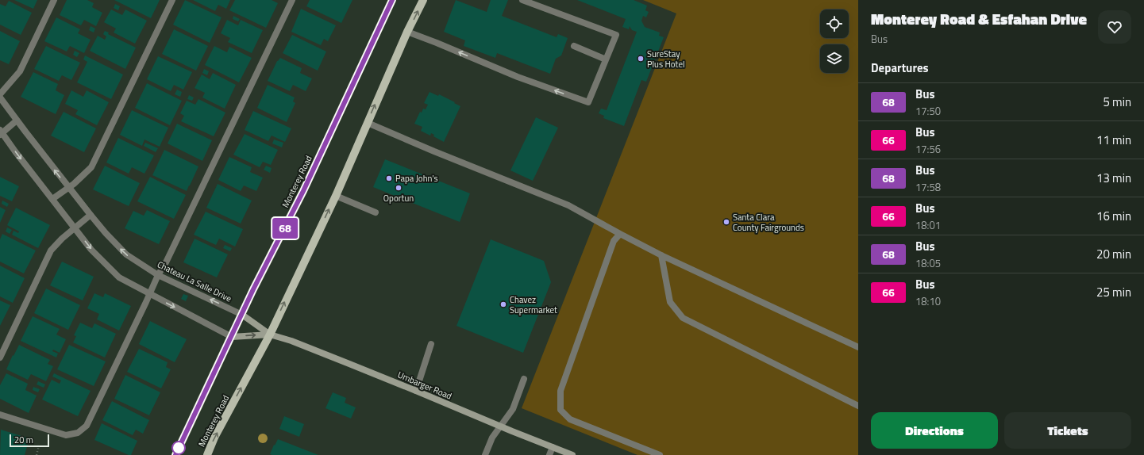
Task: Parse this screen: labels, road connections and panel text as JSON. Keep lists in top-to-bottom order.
{
  "streets": {
    "main road": ["Monterey Road"],
    "street": ["Chateau La Salle Drive", "Umbarger Road"]
  },
  "crossings": [
    ["Monterey Road", "Chateau La Salle Drive"],
    ["Monterey Road", "Umbarger Road"],
    ["Chateau La Salle Drive", "Umbarger Road"]
  ],
  "places": [
    "SureStay Plus Hotel",
    "Papa John's",
    "Oportun",
    "Santa Clara County Fairgrounds",
    "Chavez Supermarket"
  ],
  "lines": ["bus line 68"],
  "scale_bar": "20 m",
  "page": {
    "on_map": "68",
    "heading": [
      ["Monterey Road & Esfahan Drive", "Bus"],
      "Departures"
    ],
    "list": [
      {
        "mark": "68",
        "name": "Bus",
        "note": "17:50",
        "value": "5 min"
      },
      {
        "mark": "66",
        "name": "Bus",
        "note": "17:56",
        "value": "11 min"
      },
      {
        "mark": "68",
        "name": "Bus",
        "note": "17:58",
        "value": "13 min"
      },
      {
        "mark": "66",
        "name": "Bus",
        "note": "18:01",
        "value": "16 min"
      },
      {
        "mark": "68",
        "name": "Bus",
        "note": "18:05",
        "value": "20 min"
      },
      {
        "mark": "66",
        "name": "Bus",
        "note": "18:10",
        "value": "25 min"
      }
    ],
    "buttons": ["Directions", "Tickets"],
    "scale": "20 m"
  }
}
